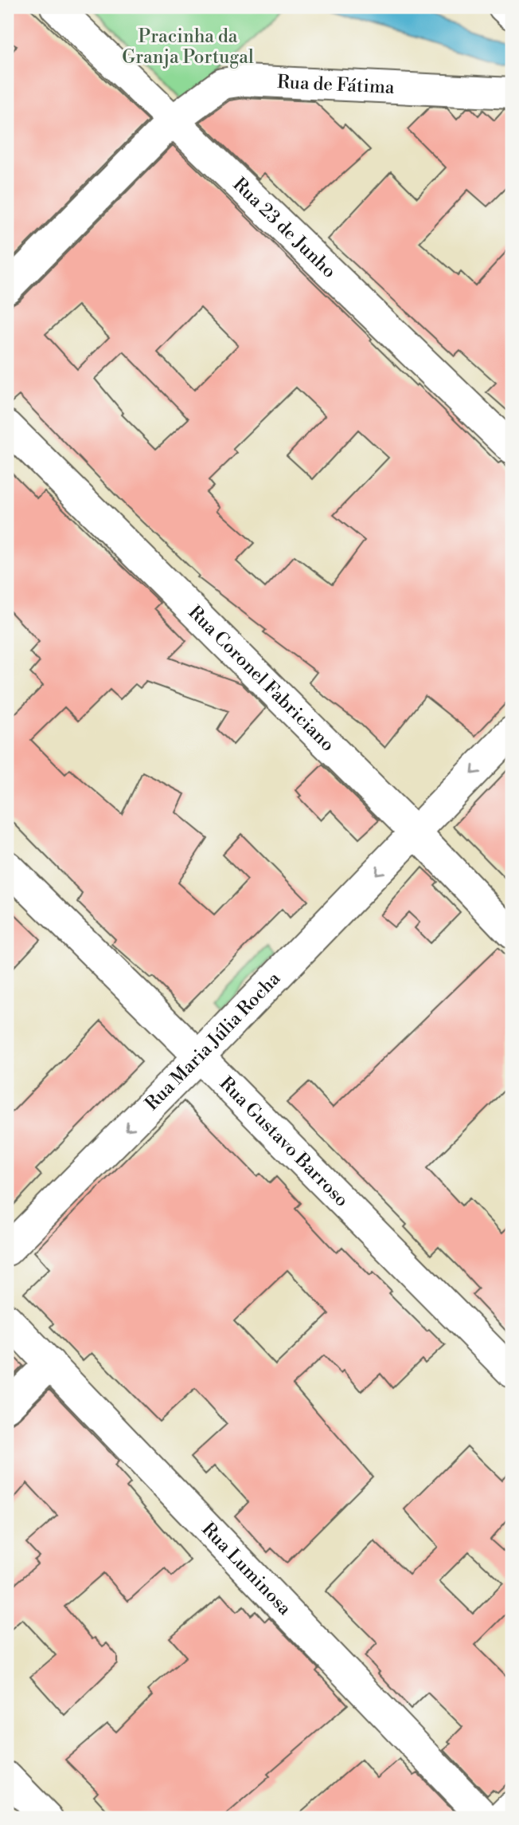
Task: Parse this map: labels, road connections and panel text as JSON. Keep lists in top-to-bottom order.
{
  "streets": {
    "street": [
      "Rua de Fátima",
      "Rua 23 de Junho",
      "Rua Coronel Fabriciano",
      "Rua Maria Júlia Rocha",
      "Rua Gustavo Barroso",
      "Rua Luminosa"
    ]
  },
  "crossings": [
    ["Rua de Fátima", "Rua 23 de Junho"],
    ["Rua Coronel Fabriciano", "Rua Maria Júlia Rocha"],
    ["Rua Maria Júlia Rocha", "Rua Gustavo Barroso"]
  ],
  "one_way": ["Rua Maria Júlia Rocha"],
  "parks": ["Pracinha da Granja Portugal"]
}
